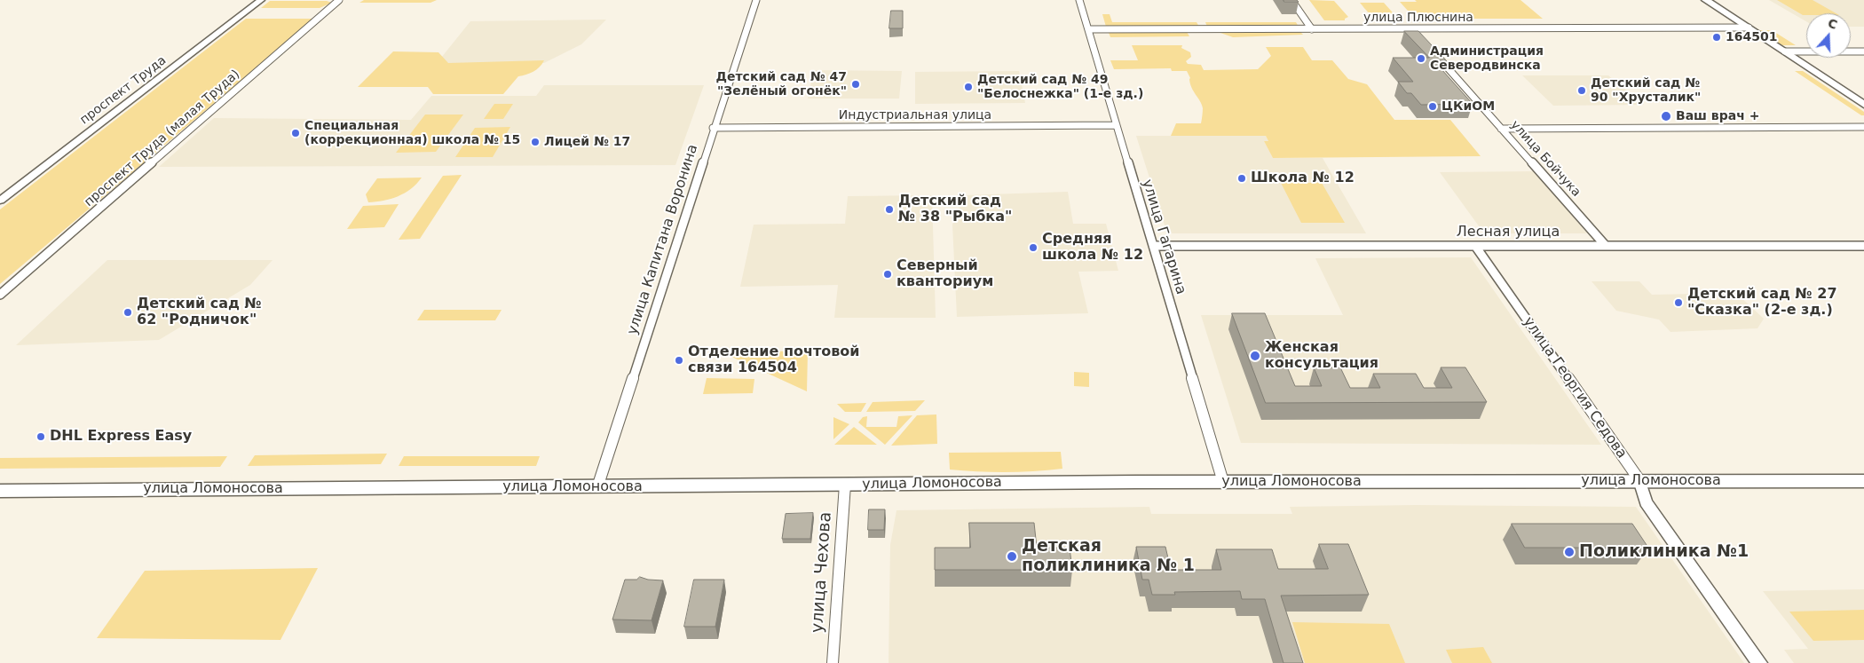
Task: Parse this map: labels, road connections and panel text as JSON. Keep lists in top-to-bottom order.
{
  "streets": {
    "main road": ["улица Ломоносова"],
    "street": [
      "улица Плюснина",
      "проспект Труда",
      "Индустриальная улица",
      "проспект Труда (малая Труда)",
      "улица Бойчука",
      "Лесная улица",
      "улица Гагарина",
      "улица Капитана Воронина",
      "улица Георгия Седова",
      "улица Чехова"
    ]
  },
  "crossings": [
    ["улица Плюснина", "улица Гагарина"],
    ["Индустриальная улица", "улица Гагарина"],
    ["Индустриальная улица", "улица Капитана Воронина"],
    ["улица Бойчука", "Лесная улица"],
    ["Лесная улица", "улица Гагарина"],
    ["Лесная улица", "улица Георгия Седова"],
    ["улица Гагарина", "улица Ломоносова"],
    ["улица Капитана Воронина", "улица Ломоносова"],
    ["улица Георгия Седова", "улица Ломоносова"],
    ["улица Ломоносова", "улица Чехова"]
  ],
  "places": [
    "164501",
    "Администрация Северодвинска",
    "Детский сад № 47 \"Зелёный огонёк\"",
    "Детский сад № 49 \"Белоснежка\" (1-е зд.)",
    "Детский сад № 90 \"Хрусталик\"",
    "ЦКиОМ",
    "Ваш врач +",
    "Специальная (коррекционная) школа № 15",
    "Лицей № 17",
    "Школа № 12",
    "Детский сад № 38 \"Рыбка\"",
    "Средняя школа № 12",
    "Северный кванториум",
    "Детский сад № 27 \"Сказка\" (2-е зд.)",
    "Детский сад № 62 \"Родничок\"",
    "Женская консультация",
    "Отделение почтовой связи 164504",
    "DHL Express Easy",
    "Поликлиника №1",
    "Детская поликлиника № 1"
  ],
  "north": "top"
}
